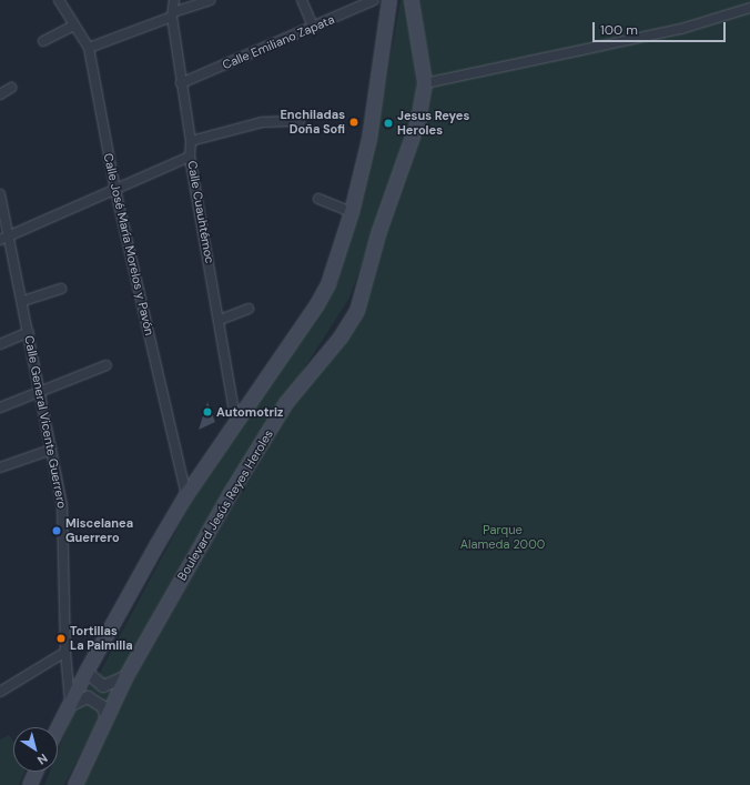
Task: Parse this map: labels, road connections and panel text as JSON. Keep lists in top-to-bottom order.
{
  "streets": {
    "main road": ["Boulevard Jesús Reyes Heroles"],
    "street": [
      "Calle Emiliano Zapata",
      "Calle Cuauhtémoc",
      "Calle José María Morelos y Pavón",
      "Calle General Vicente Guerrero"
    ]
  },
  "crossings": [
    ["Calle Emiliano Zapata", "Calle Cuauhtémoc"]
  ],
  "parks": ["Parque Alameda 2000"],
  "places": [
    "Enchiladas Doña Sofi",
    "Jesus Reyes Heroles",
    "Automotriz",
    "Miscelanea Guerrero",
    "Tortillas La Palmilla"
  ],
  "scale_bar": "100 m",
  "north": "bottom right"
}
